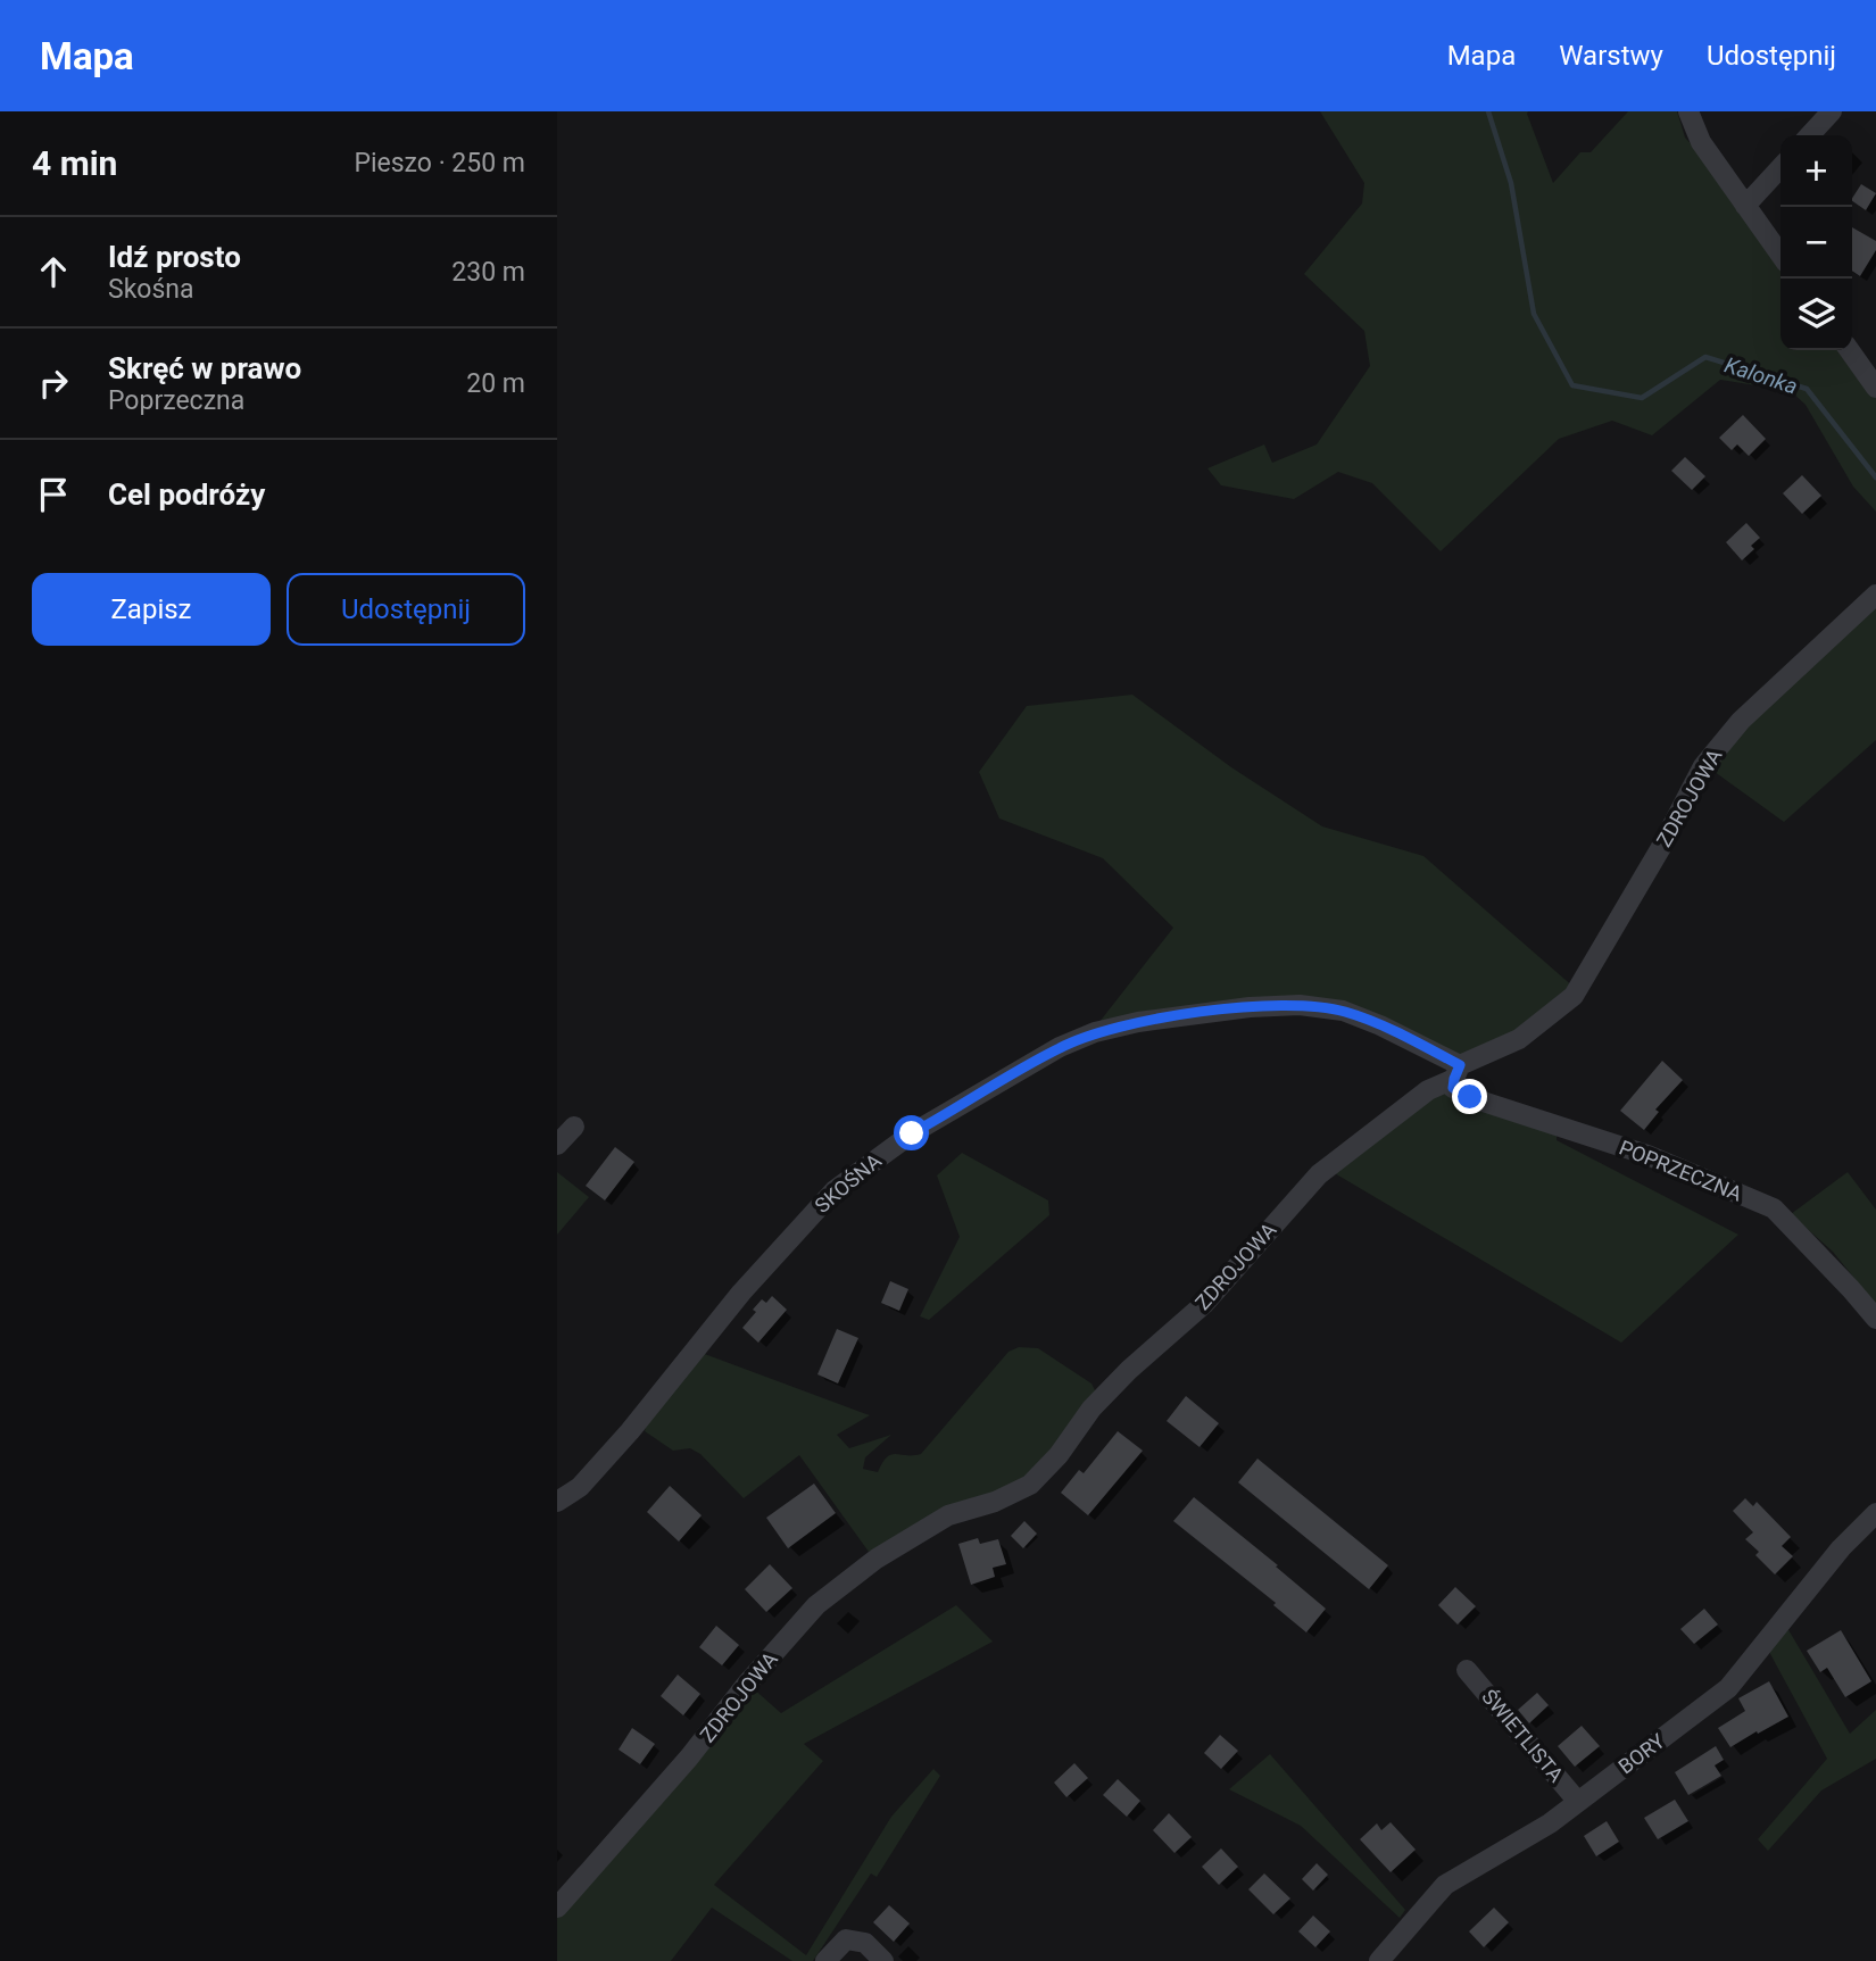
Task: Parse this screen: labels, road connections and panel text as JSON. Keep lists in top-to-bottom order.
{
  "streets": {
    "street": [
      "ZDROJOWA",
      "POPRZECZNA",
      "SKOŚNA",
      "ŚWIETLISTA",
      "BORY"
    ]
  },
  "crossings": [
    ["ZDROJOWA", "POPRZECZNA"],
    ["ZDROJOWA", "SKOŚNA"],
    ["POPRZECZNA", "SKOŚNA"],
    ["ŚWIETLISTA", "BORY"]
  ],
  "water": ["Kalonka"],
  "page": {
    "header": "Mapa",
    "nav": ["Mapa", "Warstwy", "Udostępnij"],
    "heading": ["4 min", "Pieszo · 250 m"],
    "map_buttons": ["+", "−"],
    "list": [
      ["Idź prosto", "Skośna", "230 m"],
      ["Skręć w prawo", "Poprzeczna", "20 m"],
      "Cel podróży"
    ],
    "buttons": ["Zapisz", "Udostępnij"]
  }
}
